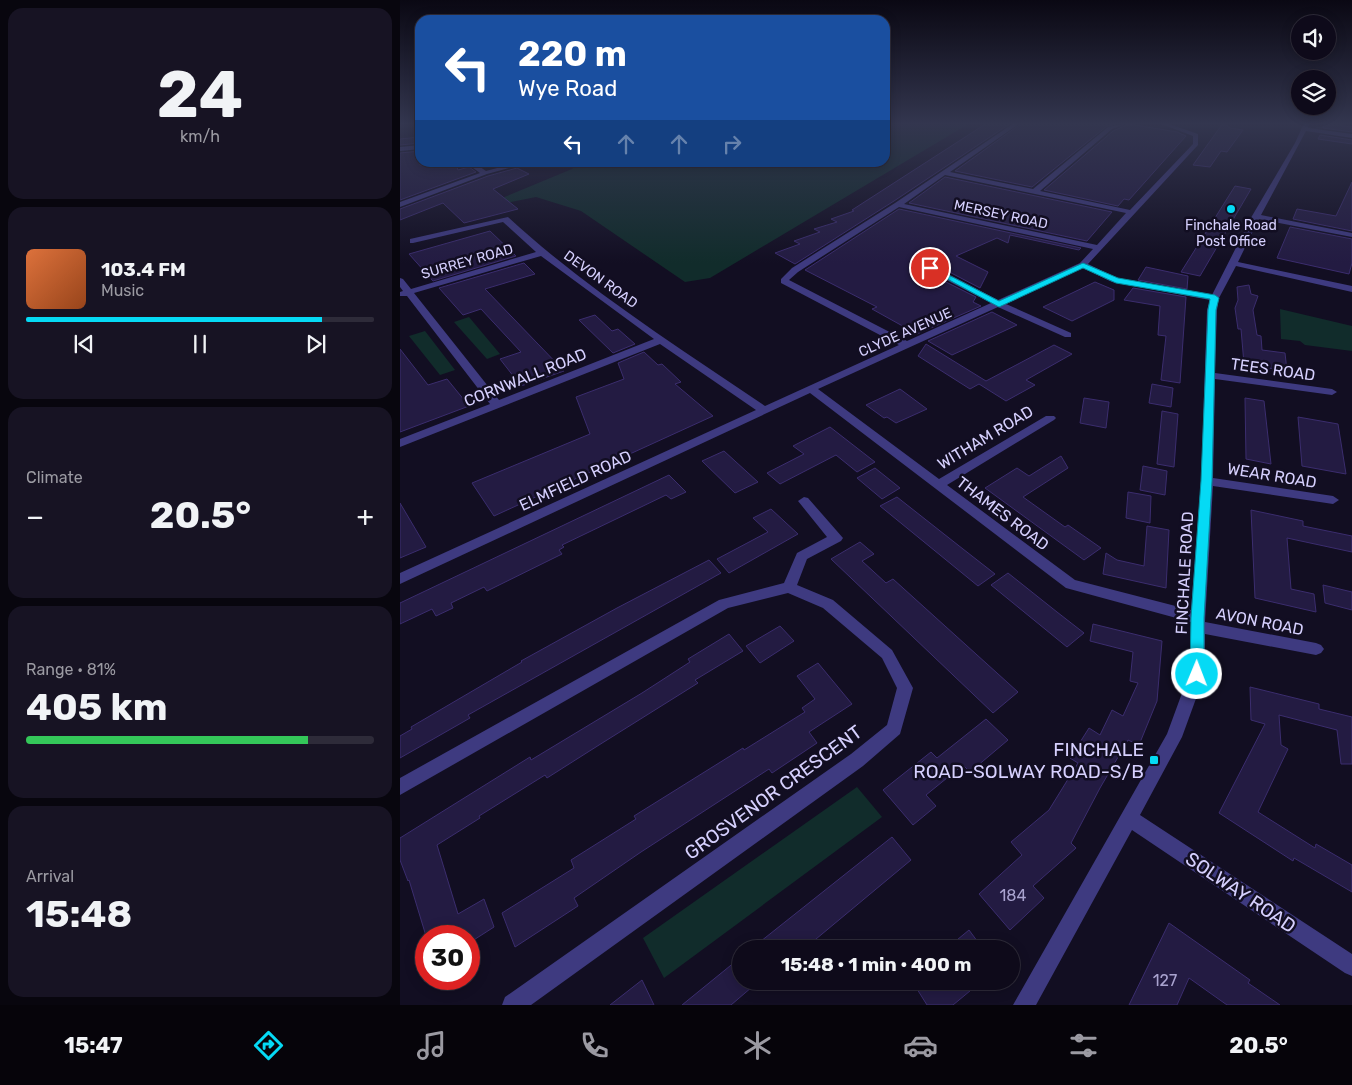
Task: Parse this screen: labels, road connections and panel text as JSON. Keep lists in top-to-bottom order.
{
  "streets": {
    "street": [
      "MERSEY ROAD",
      "SURREY ROAD",
      "DEVON ROAD",
      "CLYDE AVENUE",
      "TEES ROAD",
      "CORNWALL ROAD",
      "WITHAM ROAD",
      "WEAR ROAD",
      "ELMFIELD ROAD",
      "THAMES ROAD",
      "FINCHALE ROAD",
      "AVON ROAD",
      "GROSVENOR CRESCENT",
      "SOLWAY ROAD"
    ]
  },
  "crossings": [
    ["MERSEY ROAD", "CLYDE AVENUE"],
    ["SURREY ROAD", "DEVON ROAD"],
    ["DEVON ROAD", "CLYDE AVENUE"],
    ["DEVON ROAD", "CORNWALL ROAD"],
    ["DEVON ROAD", "ELMFIELD ROAD"],
    ["CLYDE AVENUE", "ELMFIELD ROAD"],
    ["CLYDE AVENUE", "THAMES ROAD"],
    ["TEES ROAD", "FINCHALE ROAD"],
    ["WITHAM ROAD", "THAMES ROAD"],
    ["WEAR ROAD", "FINCHALE ROAD"],
    ["THAMES ROAD", "FINCHALE ROAD"],
    ["THAMES ROAD", "AVON ROAD"],
    ["FINCHALE ROAD", "AVON ROAD"],
    ["FINCHALE ROAD", "SOLWAY ROAD"]
  ],
  "places": {
    "other": ["Finchale Road Post Office"],
    "transit": ["FINCHALE ROAD-SOLWAY ROAD-S/B"]
  },
  "house_numbers": ["184", "127"],
  "page": {
    "tile": [
      ["24", "km/h"],
      "Climate",
      ["Range · 81%", "405 km"],
      ["Arrival", "15:48"]
    ],
    "turn": ["220 m", "Wye Road"],
    "song": ["103.4 FM", "Music"],
    "heat": ["−", "20.5°", "+"],
    "limit": "30",
    "trip": "15:48 · 1 min · 400 m",
    "tabs": ["15:47", "20.5°"]
  }
}
